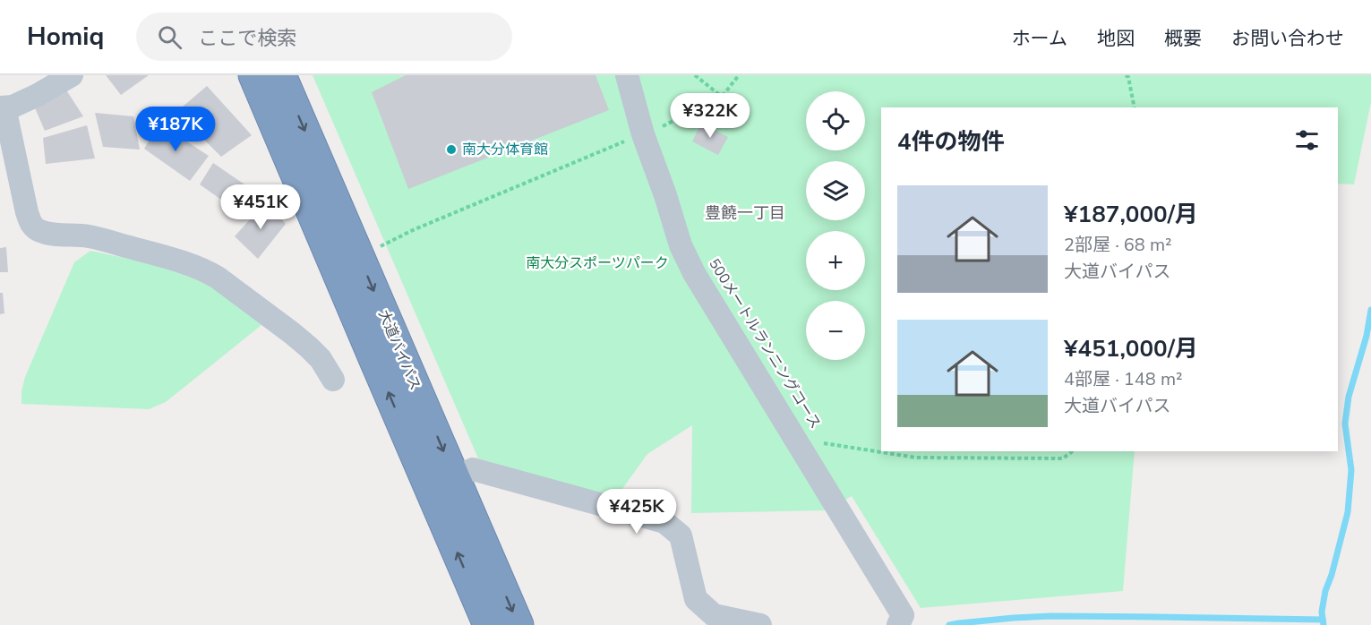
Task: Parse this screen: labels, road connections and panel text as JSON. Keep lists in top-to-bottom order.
{
  "streets": {
    "highway": ["大道バイパス"],
    "path": ["500メートルランニングコース"]
  },
  "districts": ["豊饒一丁目"],
  "parks": ["南大分スポーツパーク"],
  "places": ["南大分体育館"],
  "page": {
    "header": "Homiq",
    "search": "ここで検索",
    "nav": [
      "ホーム",
      "地図",
      "概要",
      "お問い合わせ"
    ],
    "map_buttons": ["+", "−"],
    "price": [
      "¥322K",
      "¥187K",
      "¥451K",
      "¥425K"
    ],
    "heading": "4件の物件",
    "list": [
      {
        "name": "¥187,000/月",
        "note": "2部屋 · 68 m² · 大道バイパス"
      },
      {
        "name": "¥451,000/月",
        "note": "4部屋 · 148 m² · 大道バイパス"
      }
    ]
  }
}
